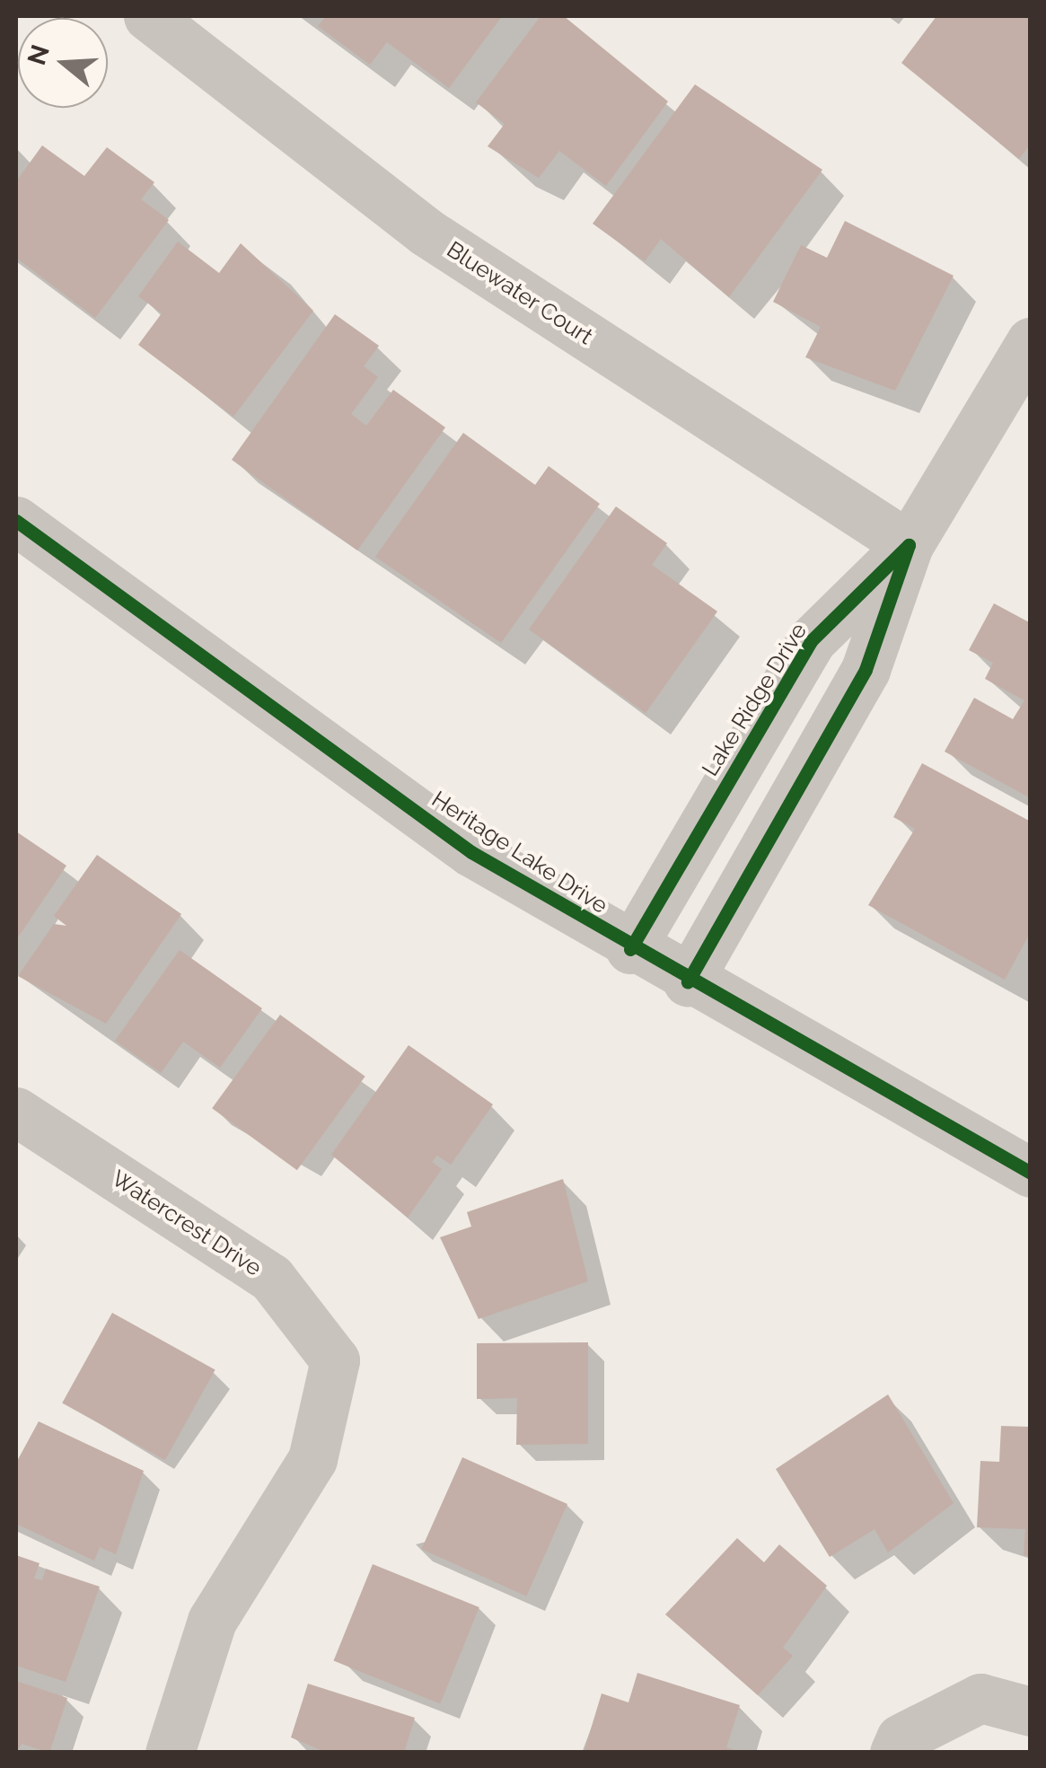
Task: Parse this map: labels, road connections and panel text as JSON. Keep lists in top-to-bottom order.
{
  "streets": {
    "street": [
      "Bluewater Court",
      "Lake Ridge Drive",
      "Heritage Lake Drive",
      "Watercrest Drive"
    ]
  },
  "crossings": [
    ["Bluewater Court", "Lake Ridge Drive"],
    ["Lake Ridge Drive", "Heritage Lake Drive"]
  ],
  "north": "left"
}
